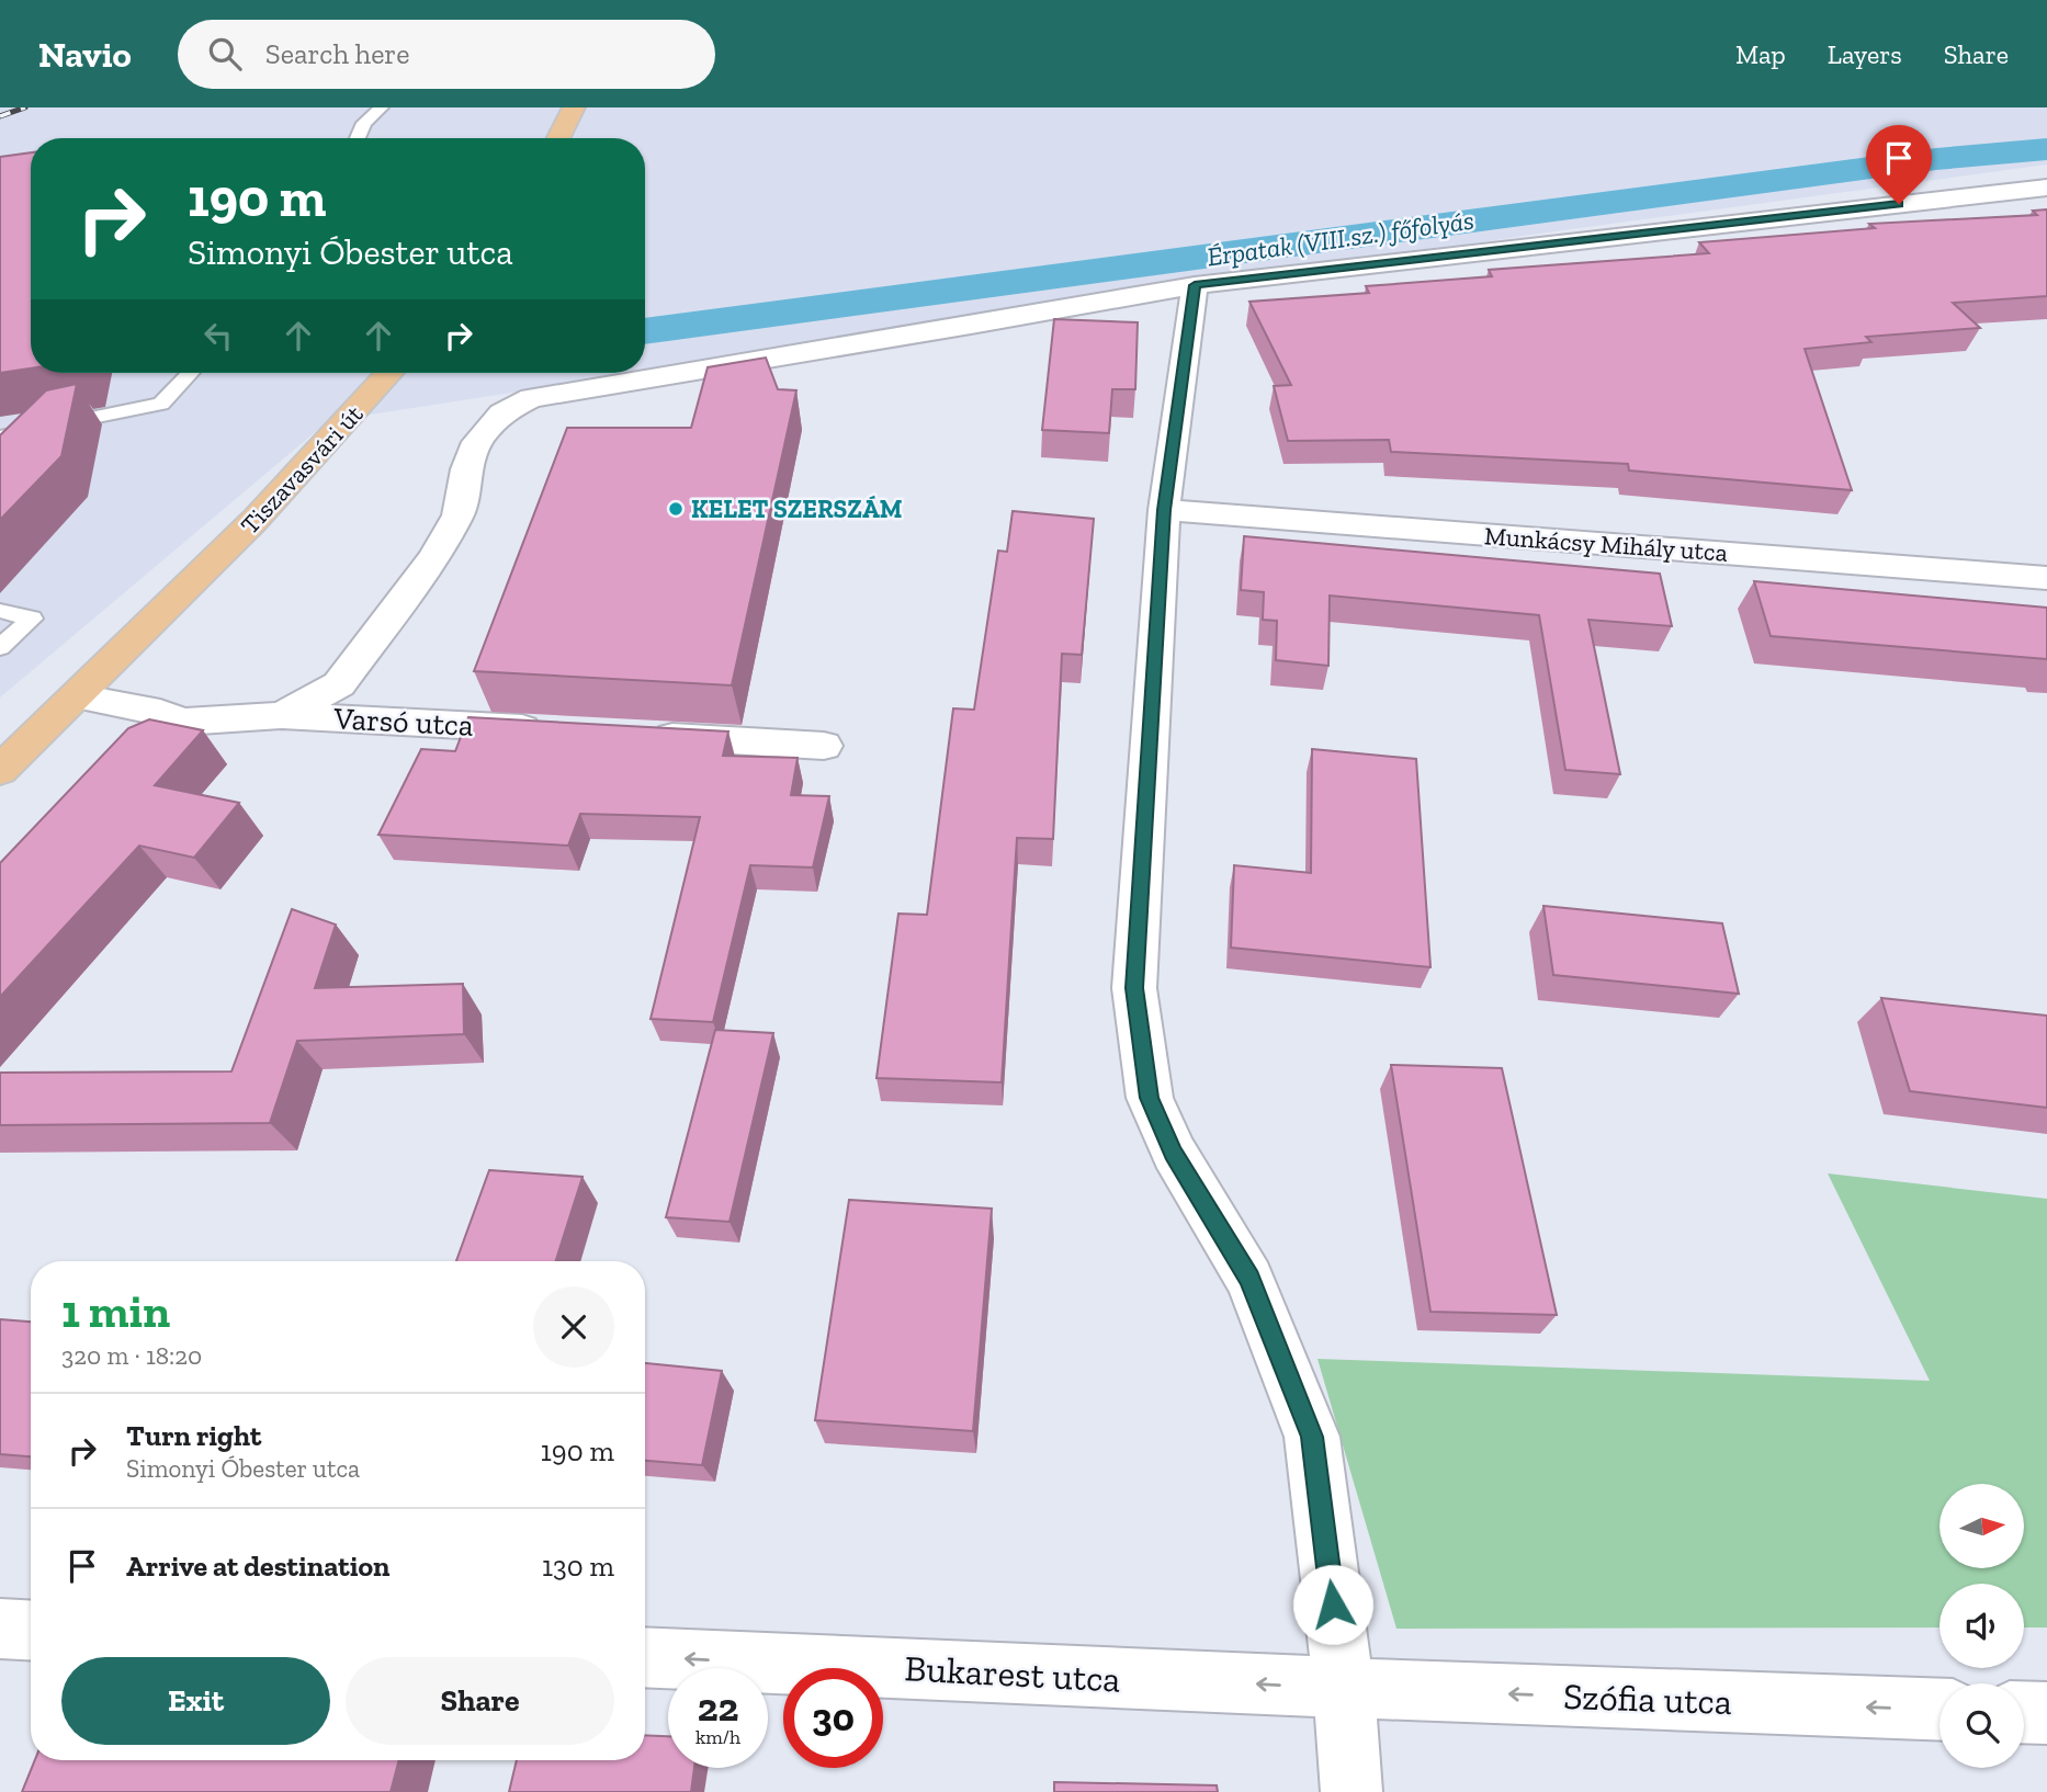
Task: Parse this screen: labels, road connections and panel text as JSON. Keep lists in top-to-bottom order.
{
  "streets": {
    "main road": ["Tiszavasvári út"],
    "street": [
      "Munkácsy Mihály utca",
      "Varsó utca",
      "Bukarest utca",
      "Szófia utca"
    ]
  },
  "crossings": [
    ["Tiszavasvári út", "Varsó utca"],
    ["Bukarest utca", "Szófia utca"]
  ],
  "one_way": ["Bukarest utca", "Szófia utca"],
  "water": ["Érpatak (VIII.sz.) főfolyás"],
  "places": ["KELET SZERSZÁM"],
  "north": "right",
  "page": {
    "header": "Navio",
    "search": "Search here",
    "nav": ["Map", "Layers", "Share"],
    "turn": ["190 m", "Simonyi Óbester utca"],
    "heading": ["1 min", "320 m · 18:20"],
    "list": [
      {
        "name": "Turn right",
        "note": "Simonyi Óbester utca",
        "value": "190 m"
      },
      {
        "name": "Arrive at destination",
        "value": "130 m"
      }
    ],
    "buttons": ["Exit", "Share"],
    "speed": "22 km/h",
    "limit": "30"
  }
}
